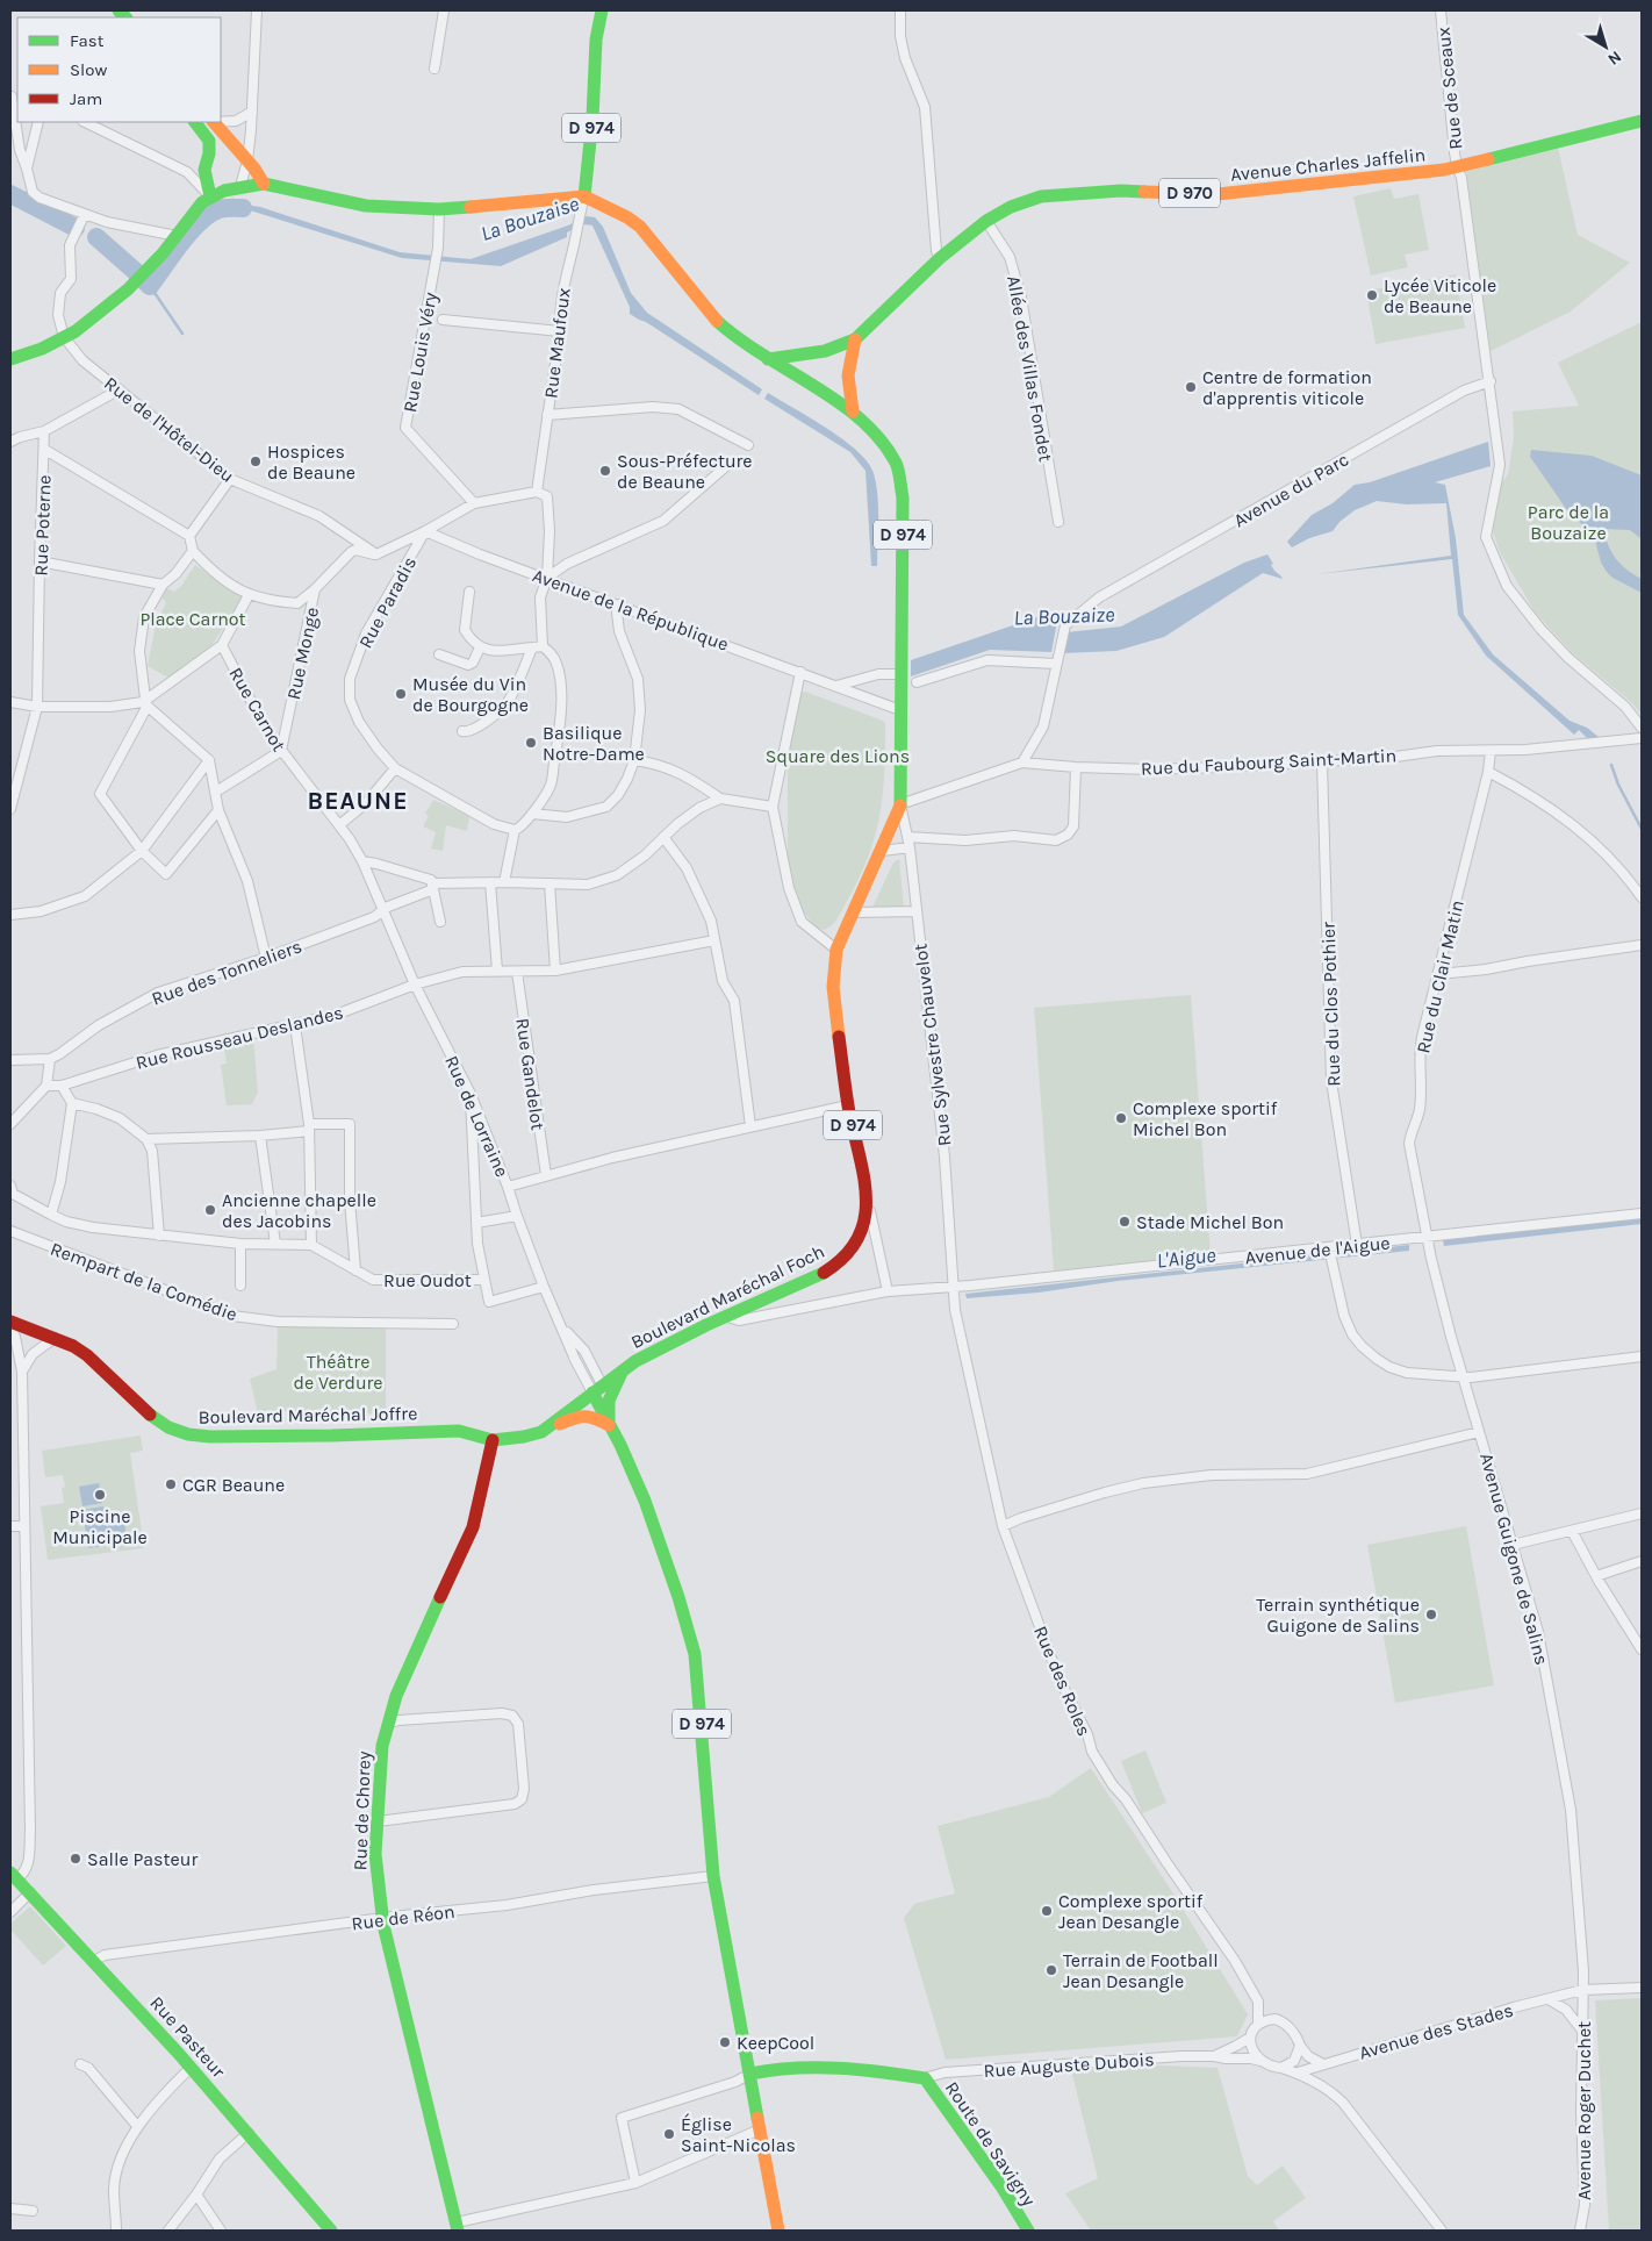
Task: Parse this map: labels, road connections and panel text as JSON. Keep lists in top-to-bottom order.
{
  "streets": {
    "main road": [
      "D 974",
      "Avenue Charles Jaffelin",
      "D 970",
      "Boulevard Maréchal Foch",
      "Boulevard Maréchal Joffre",
      "Rue de Chorey",
      "Rue Pasteur",
      "Route de Savigny"
    ],
    "street": [
      "Rue de Sceaux",
      "Rue Maufoux",
      "Rue Louis Véry",
      "Allée des Villas Fondet",
      "Rue de l'Hôtel-Dieu",
      "Avenue du Parc",
      "Rue Poterne",
      "Rue Paradis",
      "Avenue de la République",
      "Rue Monge",
      "Rue Carnot",
      "Rue du Faubourg Saint-Martin",
      "Rue des Tonneliers",
      "Rue du Clair Matin",
      "Rue du Clos Pothier",
      "Rue Rousseau Deslandes",
      "Rue Sylvestre Chauvelot",
      "Rue Gandelot",
      "Rue de Lorraine",
      "Avenue de l'Aigue",
      "Rue Oudot",
      "Rempart de la Comédie",
      "Avenue Guigone de Salins",
      "Rue des Roles",
      "Rue de Réon",
      "Avenue des Stades",
      "Rue Auguste Dubois",
      "Avenue Roger Duchet"
    ]
  },
  "crossings": [
    ["Rue de Sceaux", "Avenue Charles Jaffelin"],
    ["D 974", "Rue Maufoux"],
    ["D 974", "Avenue de la République"],
    ["D 974", "Rue de Lorraine"],
    ["D 974", "Boulevard Maréchal Foch"],
    ["D 974", "Boulevard Maréchal Joffre"],
    ["D 974", "Rue de Réon"],
    ["D 974", "Route de Savigny"],
    ["Avenue Charles Jaffelin", "Allée des Villas Fondet"],
    ["Avenue du Parc", "Rue du Faubourg Saint-Martin"],
    ["Rue Paradis", "Avenue de la République"],
    ["Avenue de la République", "Boulevard Maréchal Foch"],
    ["Rue Monge", "Rue Carnot"],
    ["Rue Carnot", "Rue de Lorraine"],
    ["Rue du Faubourg Saint-Martin", "Rue du Clair Matin"],
    ["Rue du Faubourg Saint-Martin", "Rue du Clos Pothier"],
    ["Rue du Faubourg Saint-Martin", "Rue Sylvestre Chauvelot"],
    ["Rue du Faubourg Saint-Martin", "Boulevard Maréchal Foch"],
    ["Rue des Tonneliers", "Rue de Lorraine"],
    ["Rue du Clair Matin", "Avenue de l'Aigue"],
    ["Rue du Clair Matin", "Avenue Guigone de Salins"],
    ["Rue du Clos Pothier", "Avenue de l'Aigue"],
    ["Rue Rousseau Deslandes", "Rue Gandelot"],
    ["Rue Rousseau Deslandes", "Rue de Lorraine"],
    ["Rue Sylvestre Chauvelot", "Avenue de l'Aigue"],
    ["Rue Sylvestre Chauvelot", "Boulevard Maréchal Foch"],
    ["Rue Sylvestre Chauvelot", "Rue des Roles"],
    ["Rue de Lorraine", "Boulevard Maréchal Foch"],
    ["Rue de Lorraine", "Boulevard Maréchal Joffre"],
    ["Avenue de l'Aigue", "Boulevard Maréchal Foch"],
    ["Avenue de l'Aigue", "Avenue Guigone de Salins"],
    ["Avenue de l'Aigue", "Rue des Roles"],
    ["Boulevard Maréchal Foch", "Boulevard Maréchal Joffre"],
    ["Boulevard Maréchal Joffre", "Rue de Chorey"],
    ["Avenue Guigone de Salins", "Avenue des Stades"],
    ["Avenue Guigone de Salins", "Avenue Roger Duchet"],
    ["Rue des Roles", "Rue Auguste Dubois"],
    ["Rue de Chorey", "Rue de Réon"],
    ["Rue de Réon", "Rue Pasteur"],
    ["Avenue des Stades", "Avenue Roger Duchet"],
    ["Rue Auguste Dubois", "Route de Savigny"]
  ],
  "districts": ["BEAUNE"],
  "water": ["La Bouzaise", "La Bouzaize", "L'Aigue"],
  "parks": [
    "Parc de la Bouzaize",
    "Place Carnot",
    "Square des Lions",
    "Théâtre de Verdure"
  ],
  "places": [
    "Lycée Viticole de Beaune",
    "Centre de formation d'apprentis viticole",
    "Hospices de Beaune",
    "Sous-Préfecture de Beaune",
    "Musée du Vin de Bourgogne",
    "Basilique Notre-Dame",
    "Complexe sportif Michel Bon",
    "Ancienne chapelle des Jacobins",
    "Stade Michel Bon",
    "CGR Beaune",
    "Piscine Municipale",
    "Terrain synthétique Guigone de Salins",
    "Salle Pasteur",
    "Complexe sportif Jean Desangle",
    "Terrain de Football Jean Desangle",
    "KeepCool",
    "Église Saint-Nicolas"
  ],
  "legend": ["Fast", "Slow", "Jam"],
  "north": "bottom right"
}
